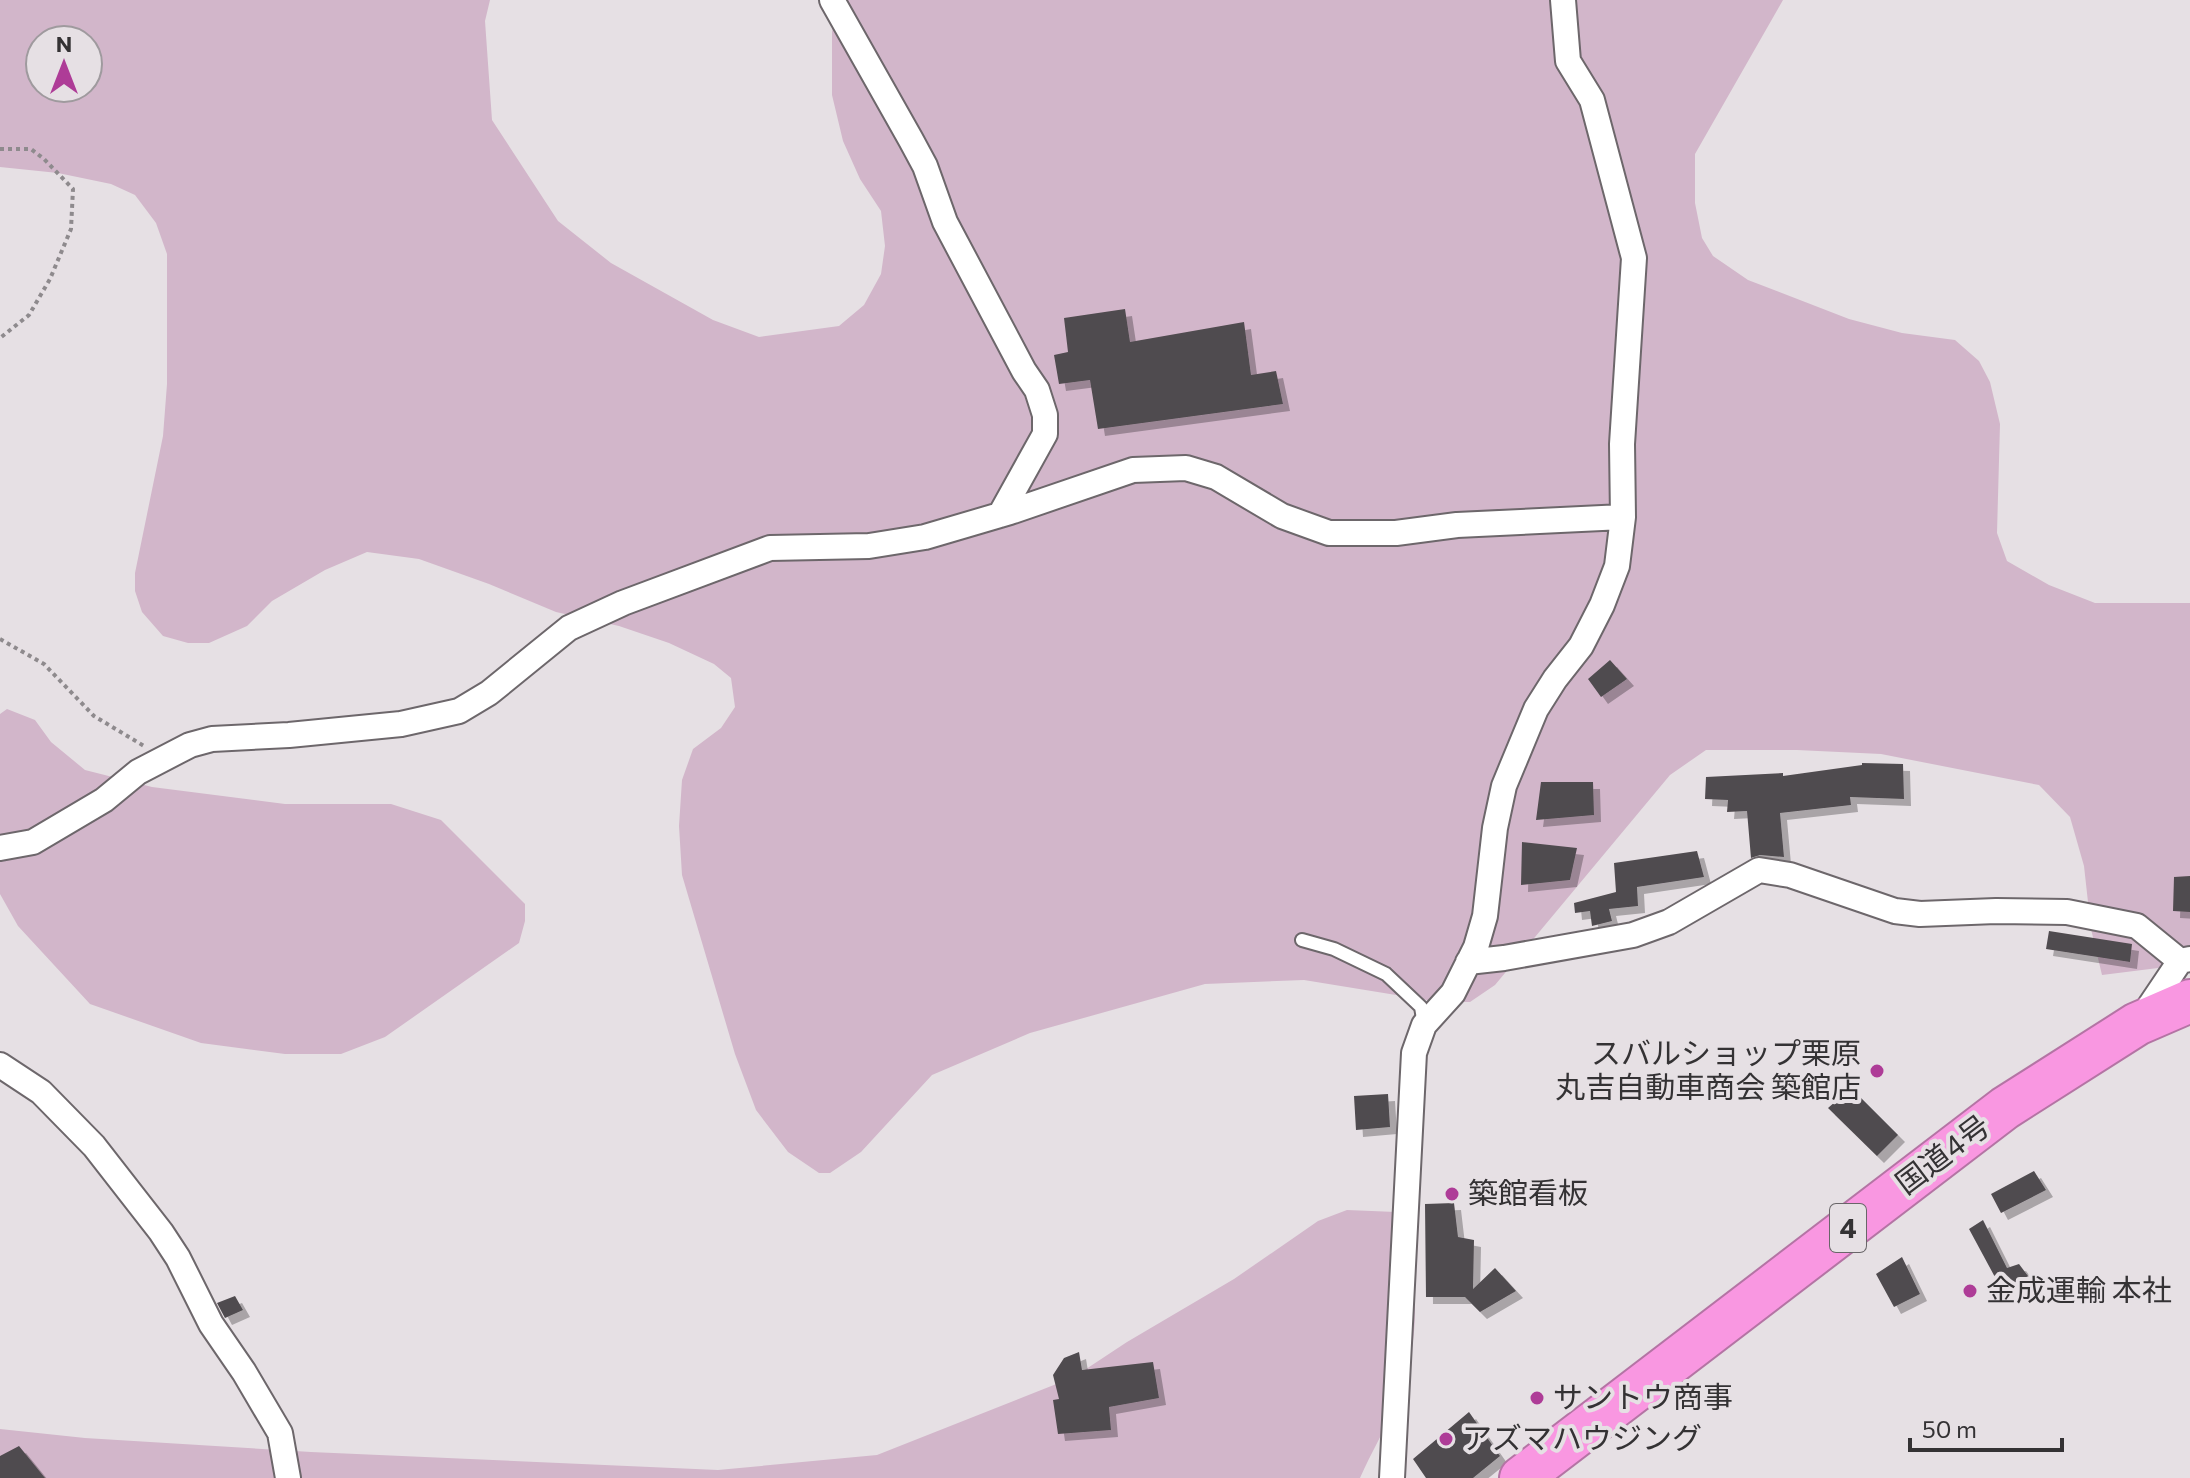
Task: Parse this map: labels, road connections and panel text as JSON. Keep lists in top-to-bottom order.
{
  "streets": {
    "highway": ["国道4号", "4"]
  },
  "places": [
    "スバルショップ栗原 丸吉自動車商会 築館店",
    "築館看板",
    "金成運輸 本社",
    "サントウ商事",
    "アズマハウジング"
  ],
  "scale_bar": "50 m",
  "north": "top"
}
